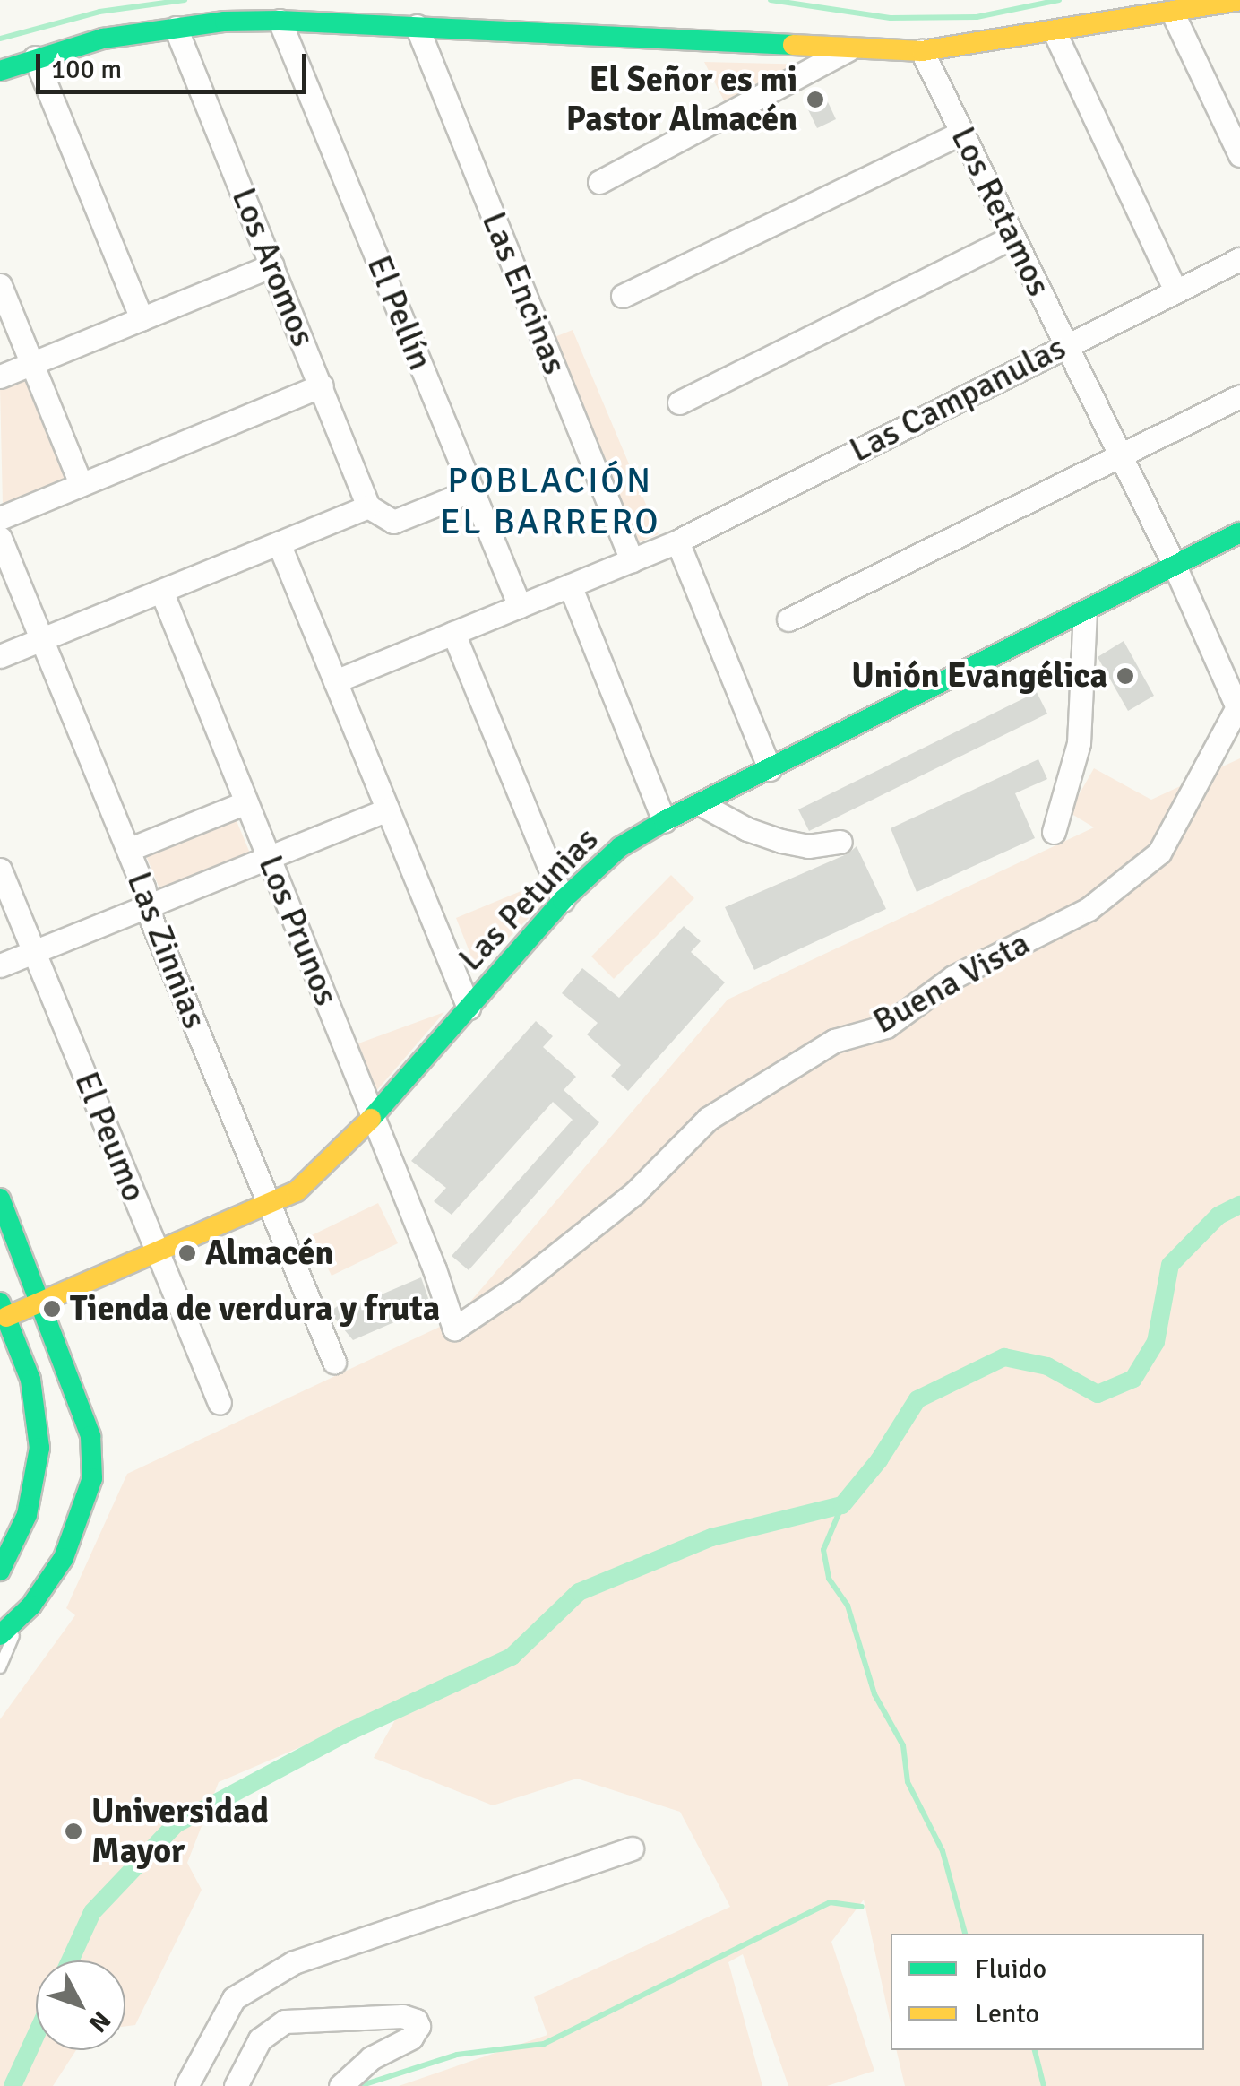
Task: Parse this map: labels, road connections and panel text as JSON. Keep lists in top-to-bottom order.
{
  "streets": {
    "street": [
      "Los Retamos",
      "Los Aromos",
      "Las Encinas",
      "El Pellín",
      "Las Campanulas",
      "Las Petunias",
      "Los Prunos",
      "Las Zinnias",
      "Buena Vista",
      "El Peumo"
    ]
  },
  "crossings": [
    ["Los Retamos", "Las Campanulas"],
    ["Los Retamos", "Las Petunias"],
    ["Los Retamos", "Buena Vista"],
    ["Las Encinas", "Las Campanulas"],
    ["El Pellín", "Las Campanulas"],
    ["Las Petunias", "Los Prunos"],
    ["Las Petunias", "Las Zinnias"],
    ["Las Petunias", "Buena Vista"],
    ["Las Petunias", "El Peumo"],
    ["Los Prunos", "Buena Vista"]
  ],
  "districts": ["POBLACIÓN EL BARRERO"],
  "places": [
    "El Señor es mi Pastor Almacén",
    "Unión Evangélica",
    "Almacén",
    "Tienda de verdura y fruta",
    "Universidad Mayor"
  ],
  "legend": ["Fluido", "Lento"],
  "scale_bar": "100 m",
  "north": "bottom right"
}
